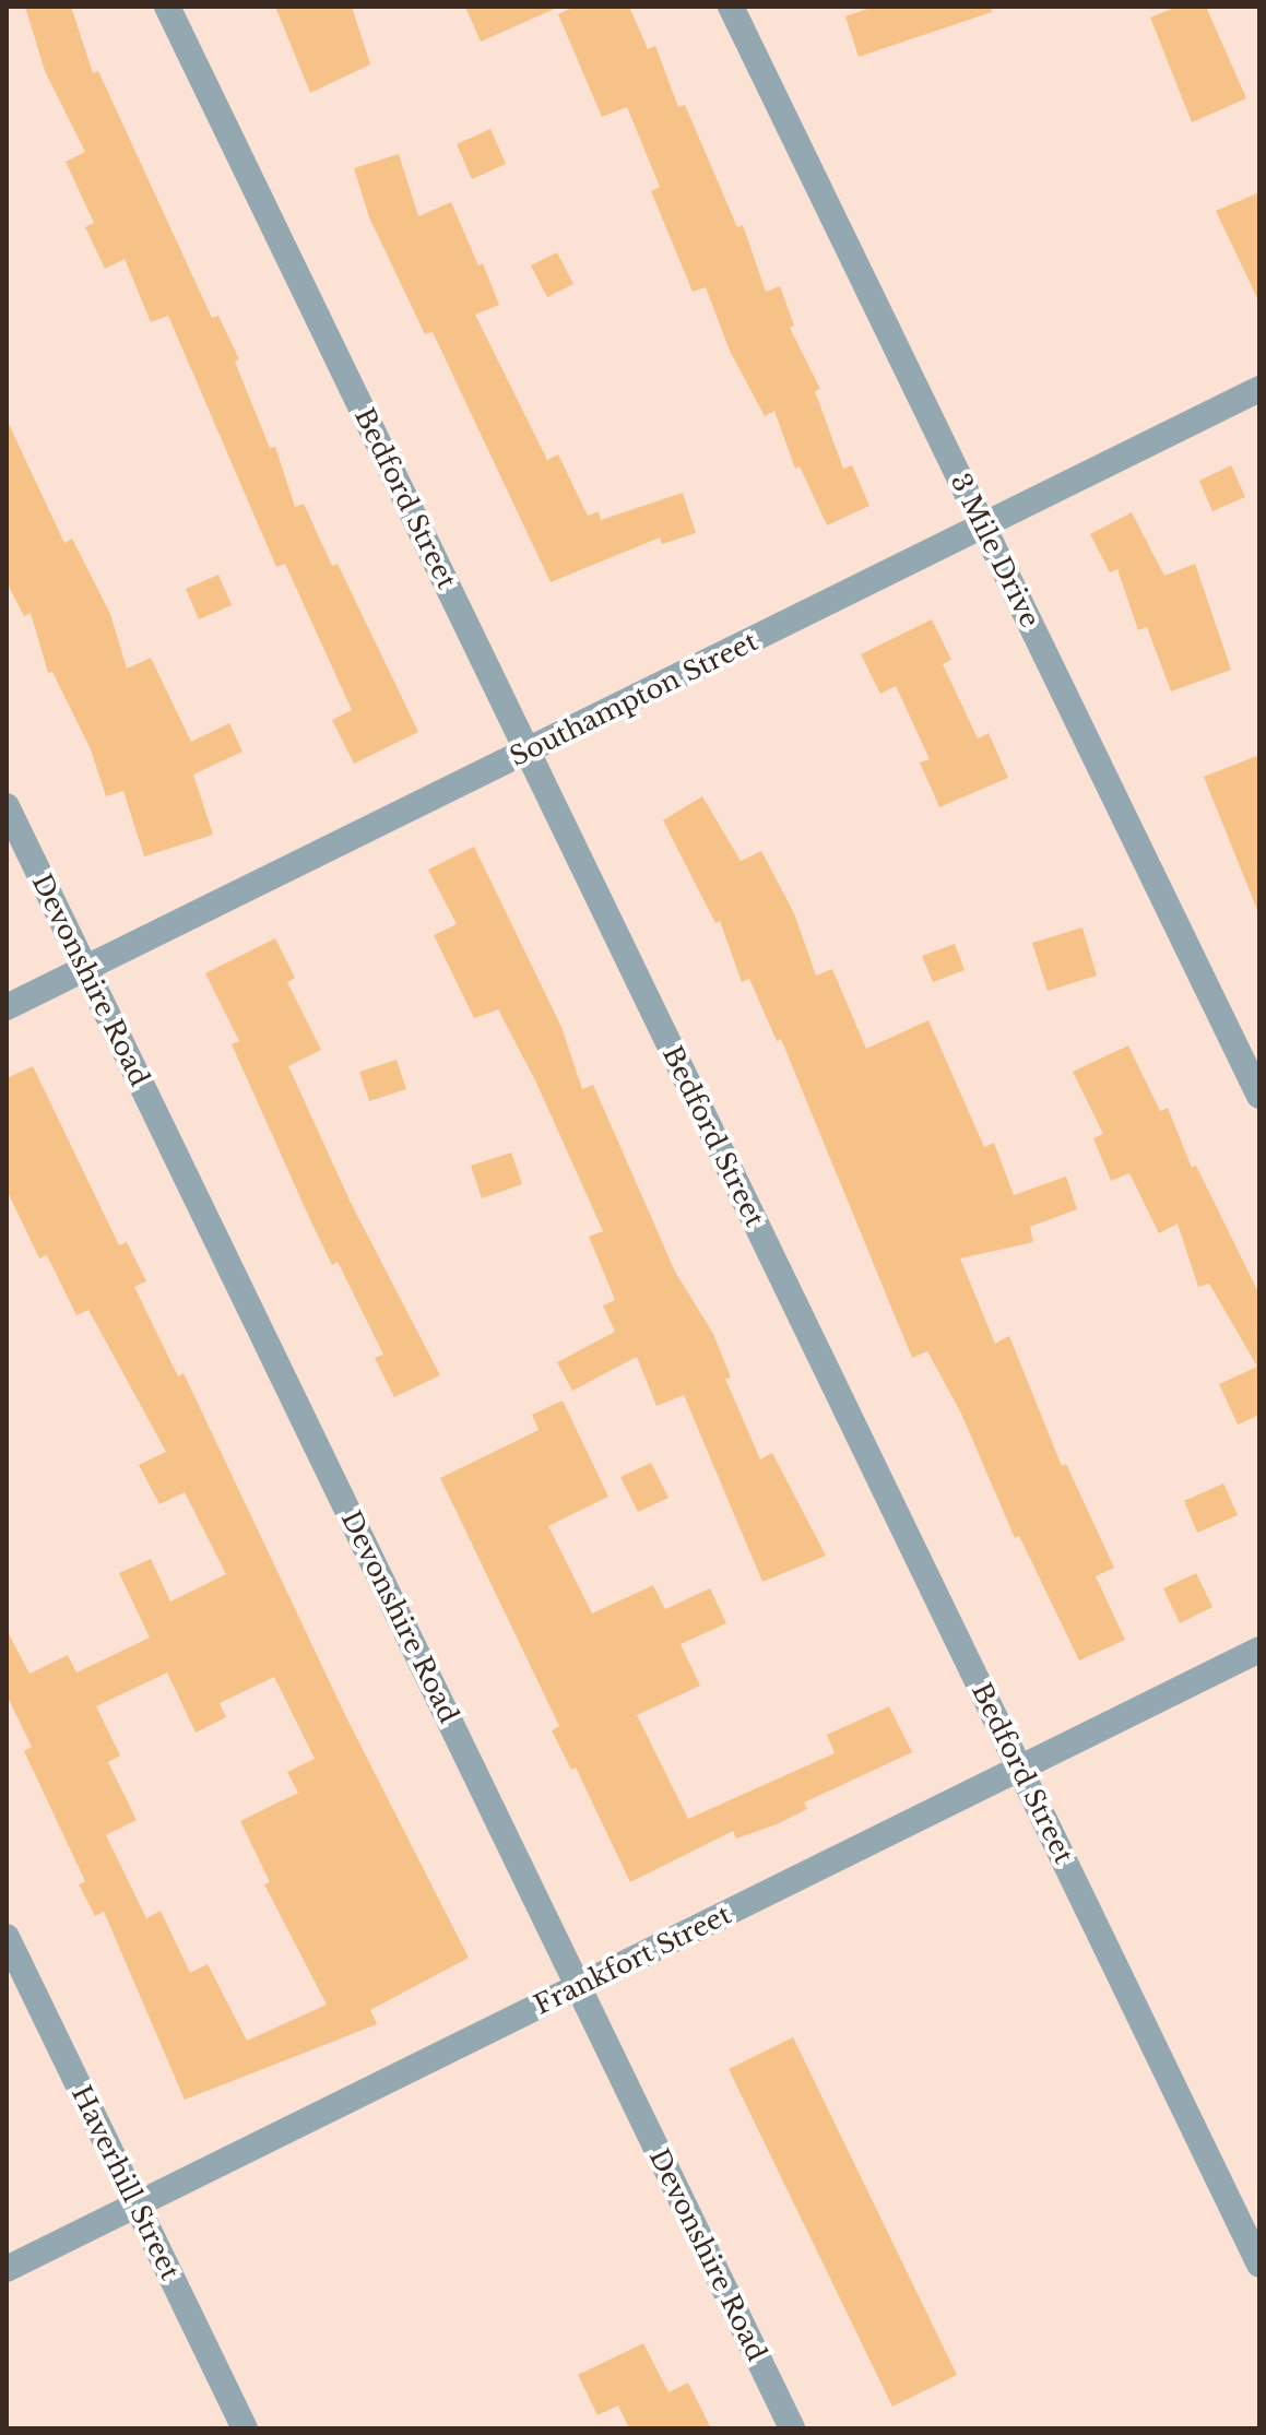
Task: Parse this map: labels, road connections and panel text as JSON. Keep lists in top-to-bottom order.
{
  "streets": {
    "street": [
      "Bedford Street",
      "3 Mile Drive",
      "Southampton Street",
      "Devonshire Road",
      "Frankfort Street",
      "Haverhill Street"
    ]
  },
  "crossings": [
    ["Bedford Street", "Southampton Street"],
    ["Bedford Street", "Frankfort Street"],
    ["3 Mile Drive", "Southampton Street"],
    ["Southampton Street", "Devonshire Road"],
    ["Devonshire Road", "Frankfort Street"],
    ["Frankfort Street", "Haverhill Street"]
  ]
}
